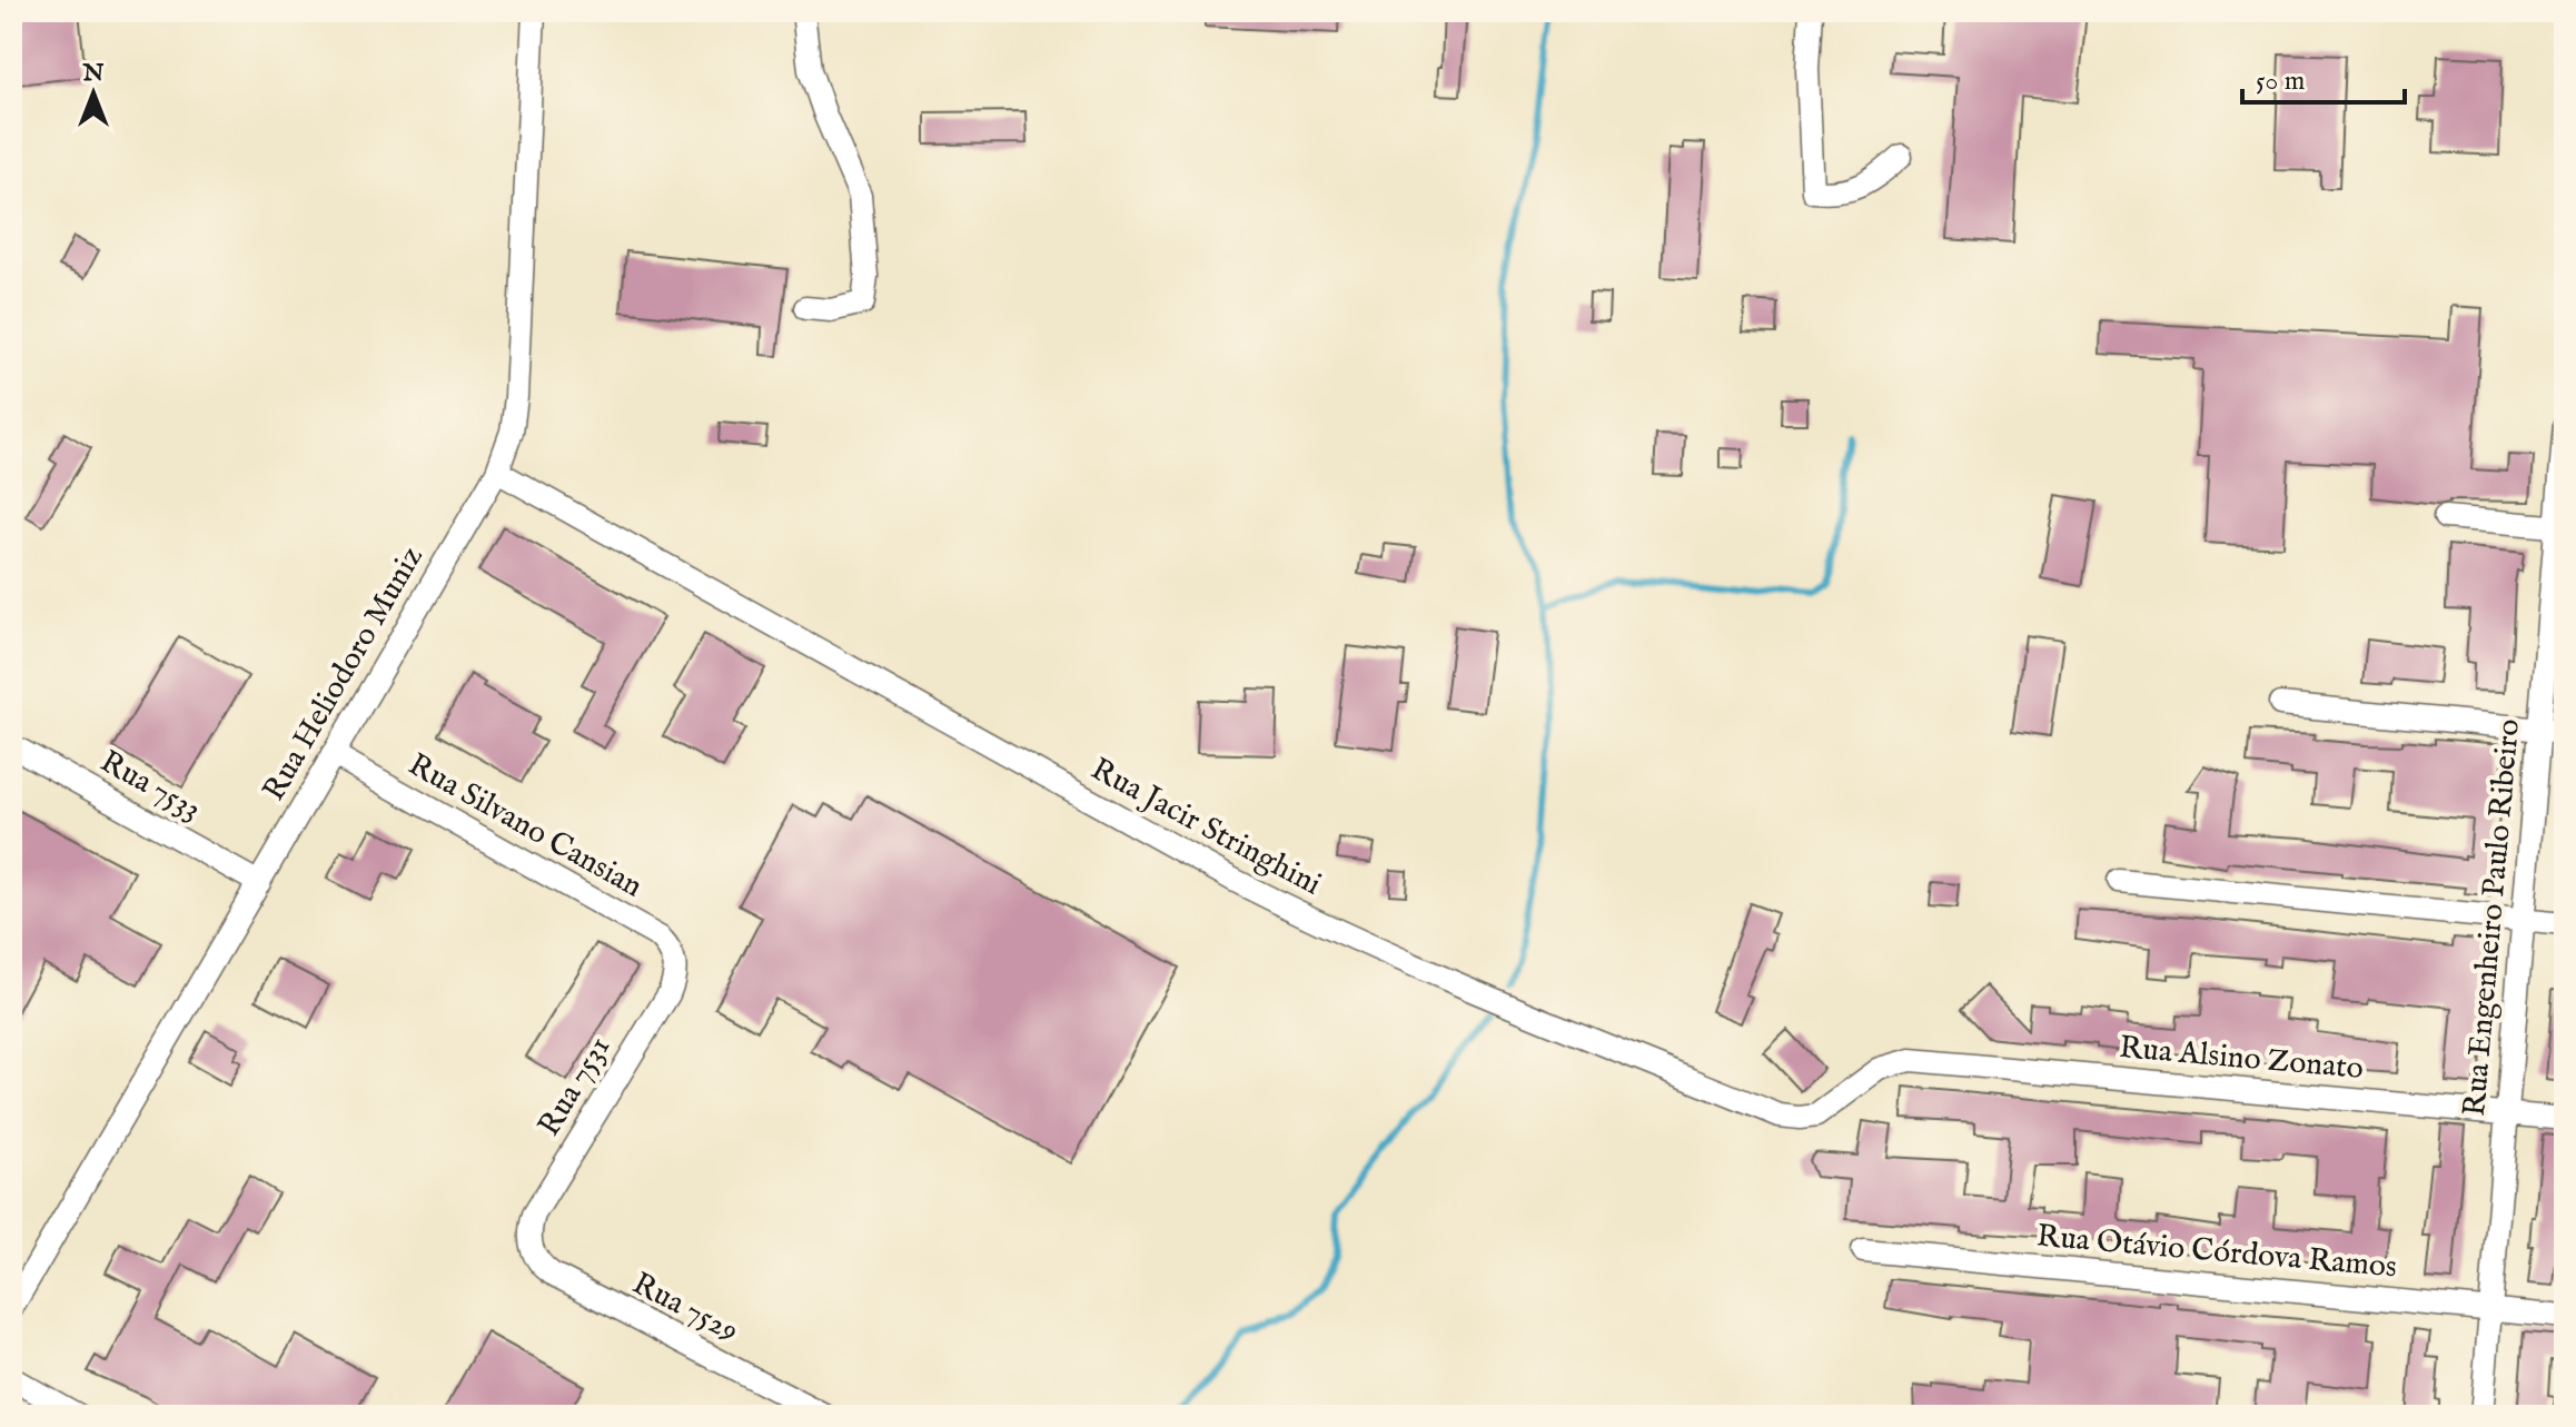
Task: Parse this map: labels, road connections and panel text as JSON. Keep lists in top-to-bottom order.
{
  "streets": {
    "street": [
      "Rua Heliodoro Muniz",
      "Rua 7533",
      "Rua Silvano Cansian",
      "Rua Jacir Stringhini",
      "Rua Engenheiro Paulo Ribeiro",
      "Rua Alsino Zonato",
      "Rua 7531",
      "Rua Otávio Córdova Ramos",
      "Rua 7529"
    ]
  },
  "crossings": [
    ["Rua Heliodoro Muniz", "Rua 7533"],
    ["Rua Heliodoro Muniz", "Rua Silvano Cansian"],
    ["Rua Heliodoro Muniz", "Rua Jacir Stringhini"],
    ["Rua Silvano Cansian", "Rua 7531"],
    ["Rua Jacir Stringhini", "Rua Alsino Zonato"],
    ["Rua Engenheiro Paulo Ribeiro", "Rua Alsino Zonato"],
    ["Rua Engenheiro Paulo Ribeiro", "Rua Otávio Córdova Ramos"],
    ["Rua 7531", "Rua 7529"]
  ],
  "scale_bar": "50 m",
  "north": "top"
}
